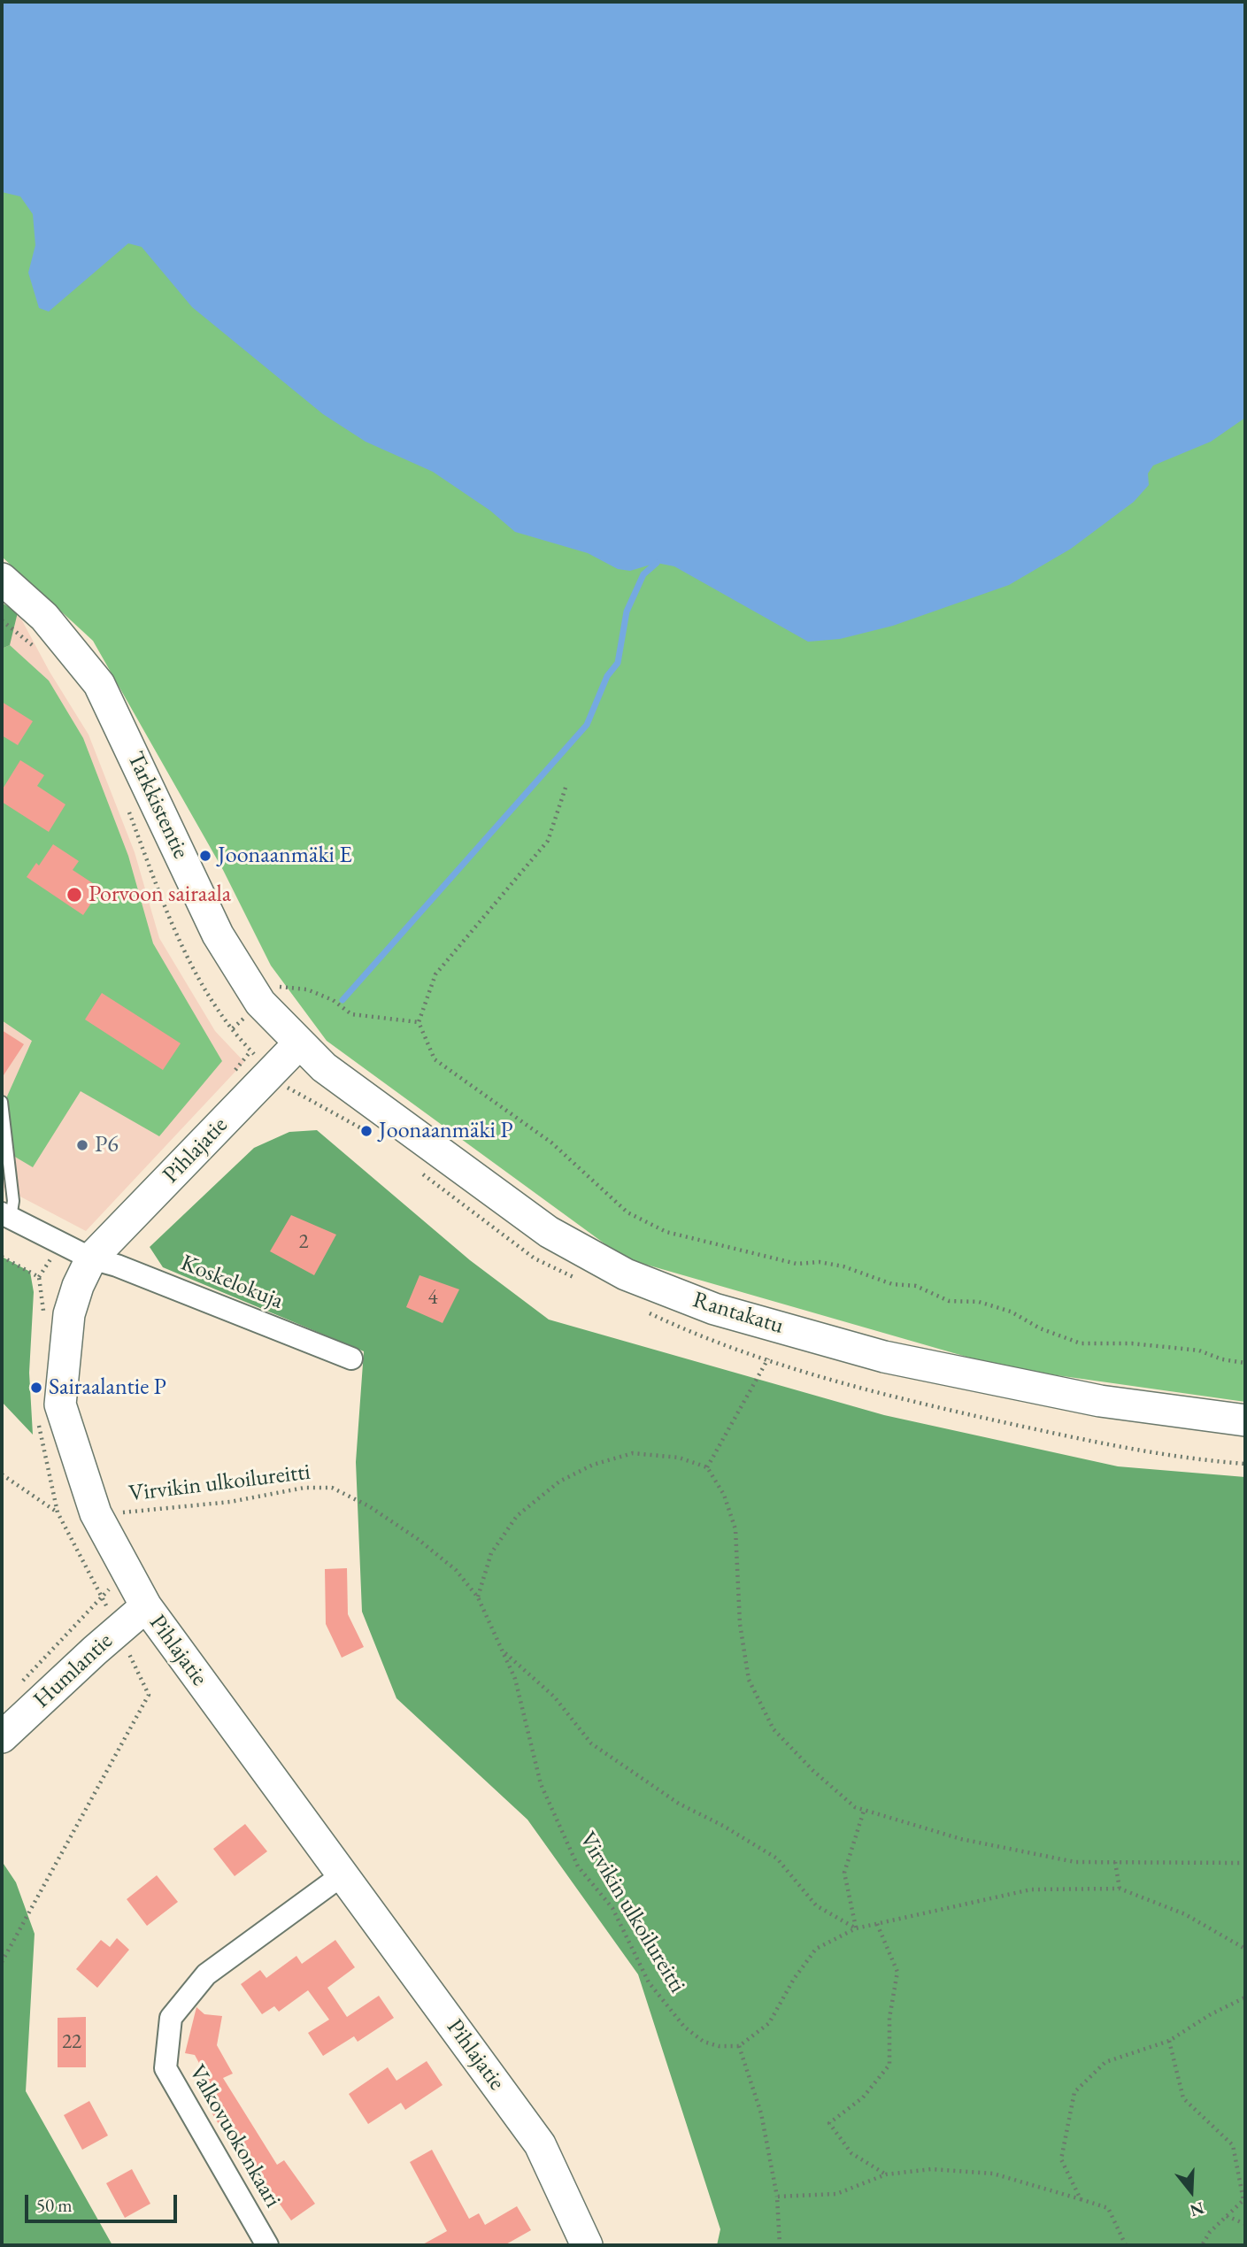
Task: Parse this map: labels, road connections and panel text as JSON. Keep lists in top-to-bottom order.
{
  "streets": {
    "street": [
      "Tarkkistentie",
      "Pihlajatie",
      "Koskelokuja",
      "Rantakatu",
      "Humlantie",
      "Valkovuokonkaari"
    ],
    "path": ["Virvikin ulkoilureitti"]
  },
  "crossings": [
    ["Tarkkistentie", "Pihlajatie"],
    ["Tarkkistentie", "Rantakatu"],
    ["Pihlajatie", "Koskelokuja"],
    ["Pihlajatie", "Rantakatu"],
    ["Pihlajatie", "Humlantie"],
    ["Pihlajatie", "Valkovuokonkaari"]
  ],
  "places": [
    "Joonaanmäki E",
    "Porvoon sairaala",
    "Joonaanmäki P",
    "P6",
    "Sairaalantie P"
  ],
  "house_numbers": ["2", "4", "22"],
  "scale_bar": "50 m",
  "north": "bottom"
}
